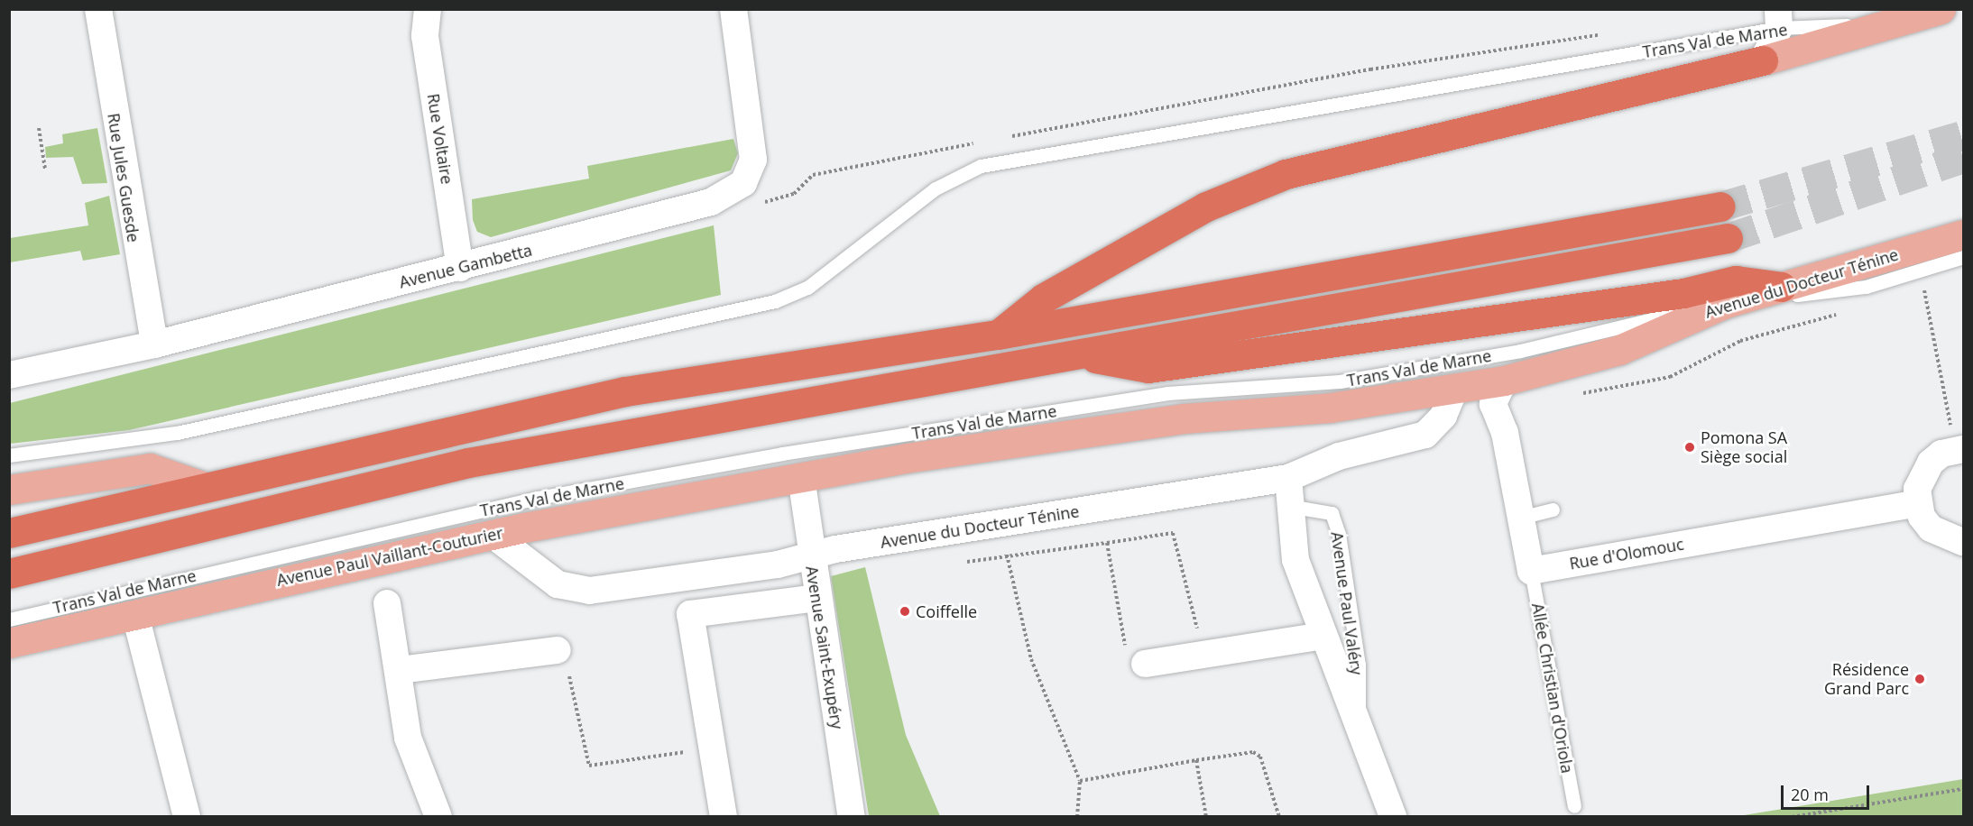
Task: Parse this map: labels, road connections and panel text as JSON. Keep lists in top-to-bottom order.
{
  "streets": {
    "main road": ["Avenue du Docteur Ténine", "Avenue Paul Vaillant-Couturier"],
    "street": [
      "Rue Voltaire",
      "Rue Jules Guesde",
      "Avenue Gambetta",
      "Rue d'Olomouc",
      "Avenue Paul Valéry",
      "Avenue Saint-Exupéry"
    ],
    "lane": ["Trans Val de Marne", "Allée Christian d'Oriola"]
  },
  "crossings": [
    ["Trans Val de Marne", "Avenue du Docteur Ténine"],
    ["Rue Voltaire", "Avenue Gambetta"],
    ["Rue Jules Guesde", "Avenue Gambetta"],
    ["Avenue du Docteur Ténine", "Avenue Paul Vaillant-Couturier"],
    ["Avenue du Docteur Ténine", "Avenue Paul Valéry"],
    ["Avenue du Docteur Ténine", "Avenue Saint-Exupéry"],
    ["Rue d'Olomouc", "Allée Christian d'Oriola"],
    ["Avenue Paul Vaillant-Couturier", "Avenue Saint-Exupéry"]
  ],
  "places": ["Pomona SA Siège social", "Coiffelle", "Résidence Grand Parc"],
  "scale_bar": "20 m"
}
